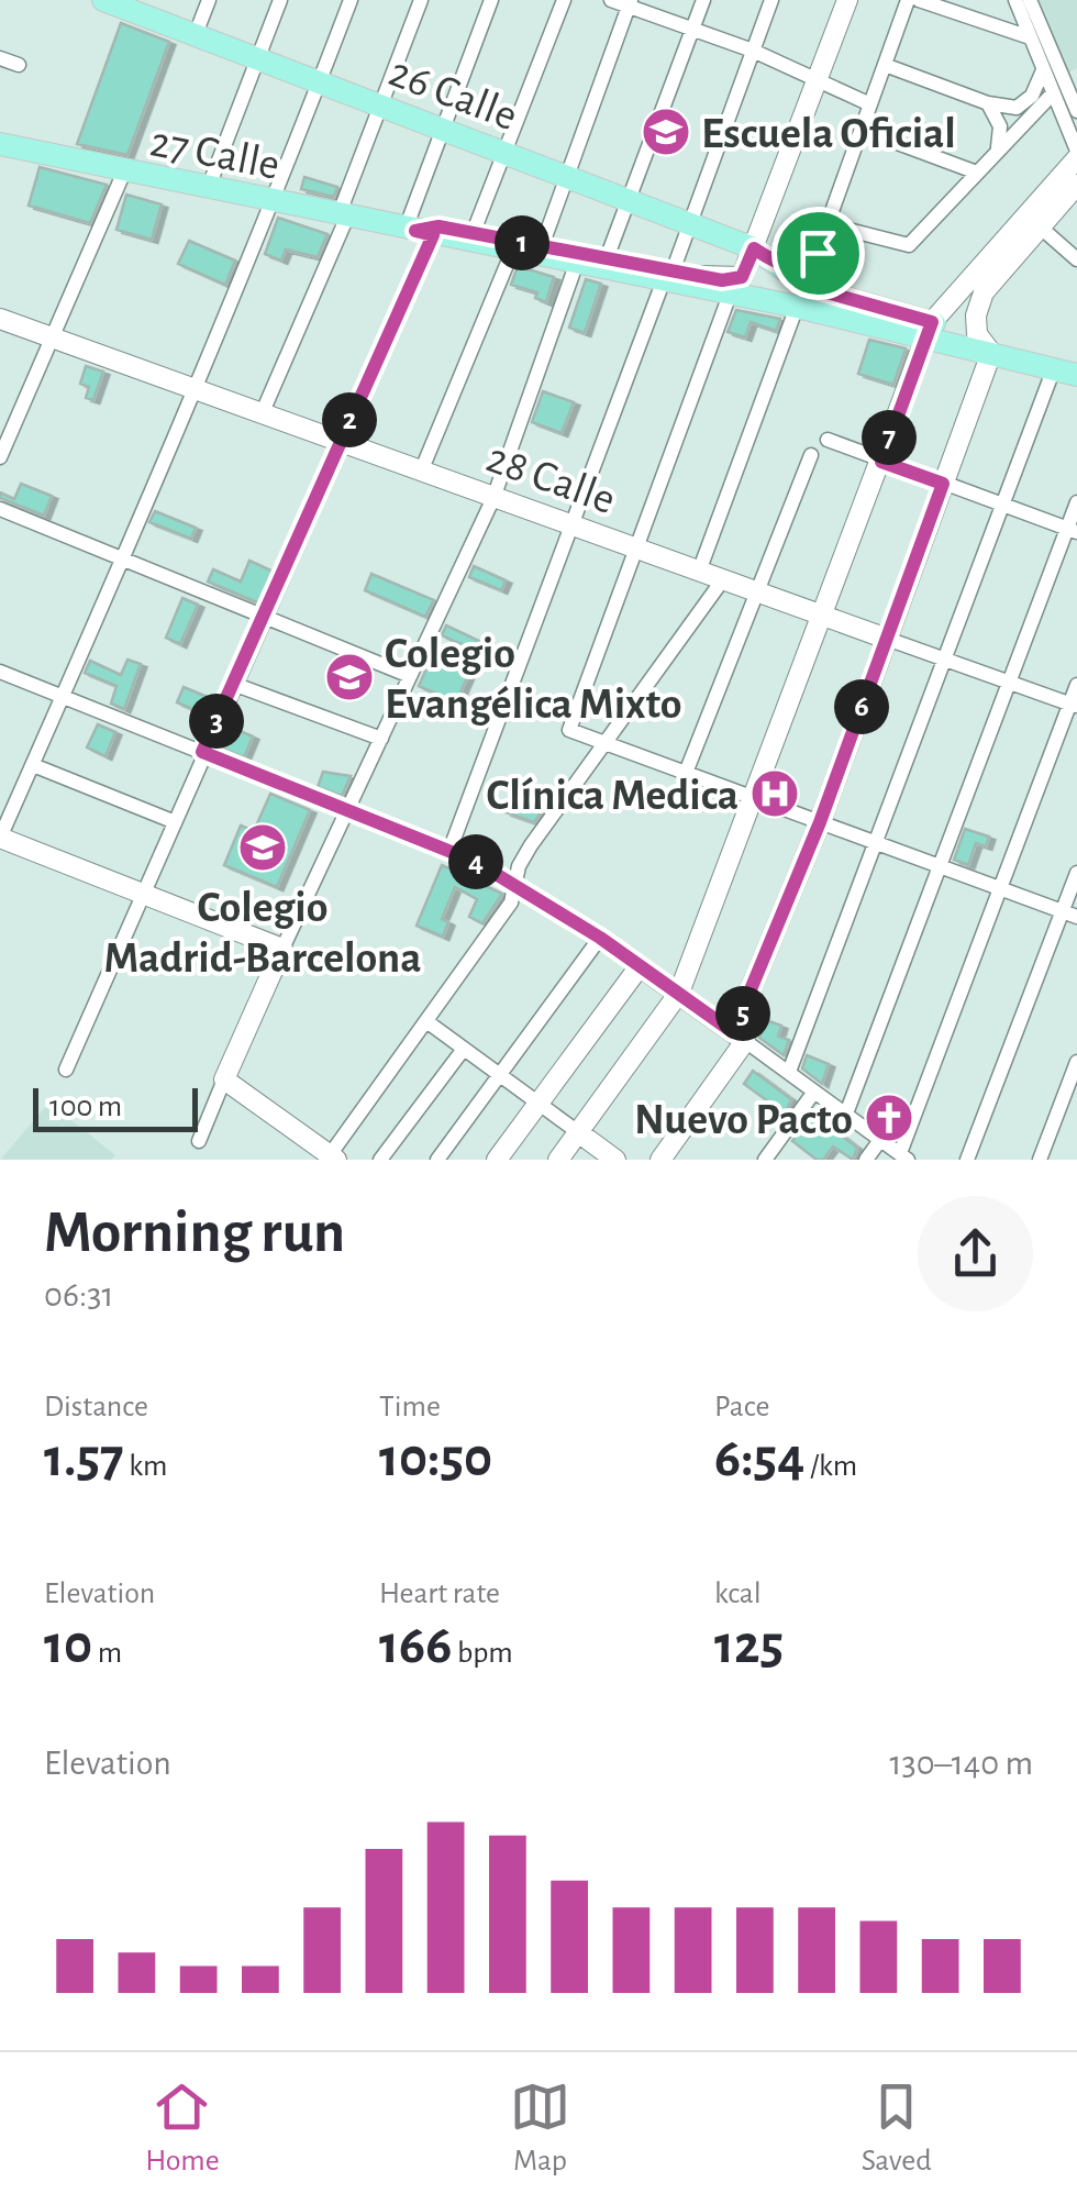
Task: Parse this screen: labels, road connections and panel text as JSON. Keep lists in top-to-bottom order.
{
  "streets": {
    "main road": ["26 Calle", "27 Calle"],
    "street": ["28 Calle"]
  },
  "crossings": [
    ["26 Calle", "27 Calle"]
  ],
  "places": {
    "school or university": ["Escuela Oficial", "Colegio Evangélica Mixto", "Colegio Madrid-Barcelona"],
    "hospital": ["Clínica Medica"],
    "church": ["Nuevo Pacto"]
  },
  "scale_bar": "100 m",
  "page": {
    "pins": [
      "1",
      "2",
      "7",
      "6",
      "3",
      "4",
      "5"
    ],
    "scale": "100 m",
    "heading": ["Morning run", "06:31"],
    "stats": [
      ["Distance", "1.57 km"],
      ["Time", "10:50"],
      ["Pace", "6:54 /km"],
      ["Elevation", "10 m"],
      ["Heart rate", "166 bpm"],
      ["kcal", "125"]
    ],
    "chart": ["Elevation", "130–140 m"],
    "tabs": ["Home", "Map", "Saved"]
  }
}
